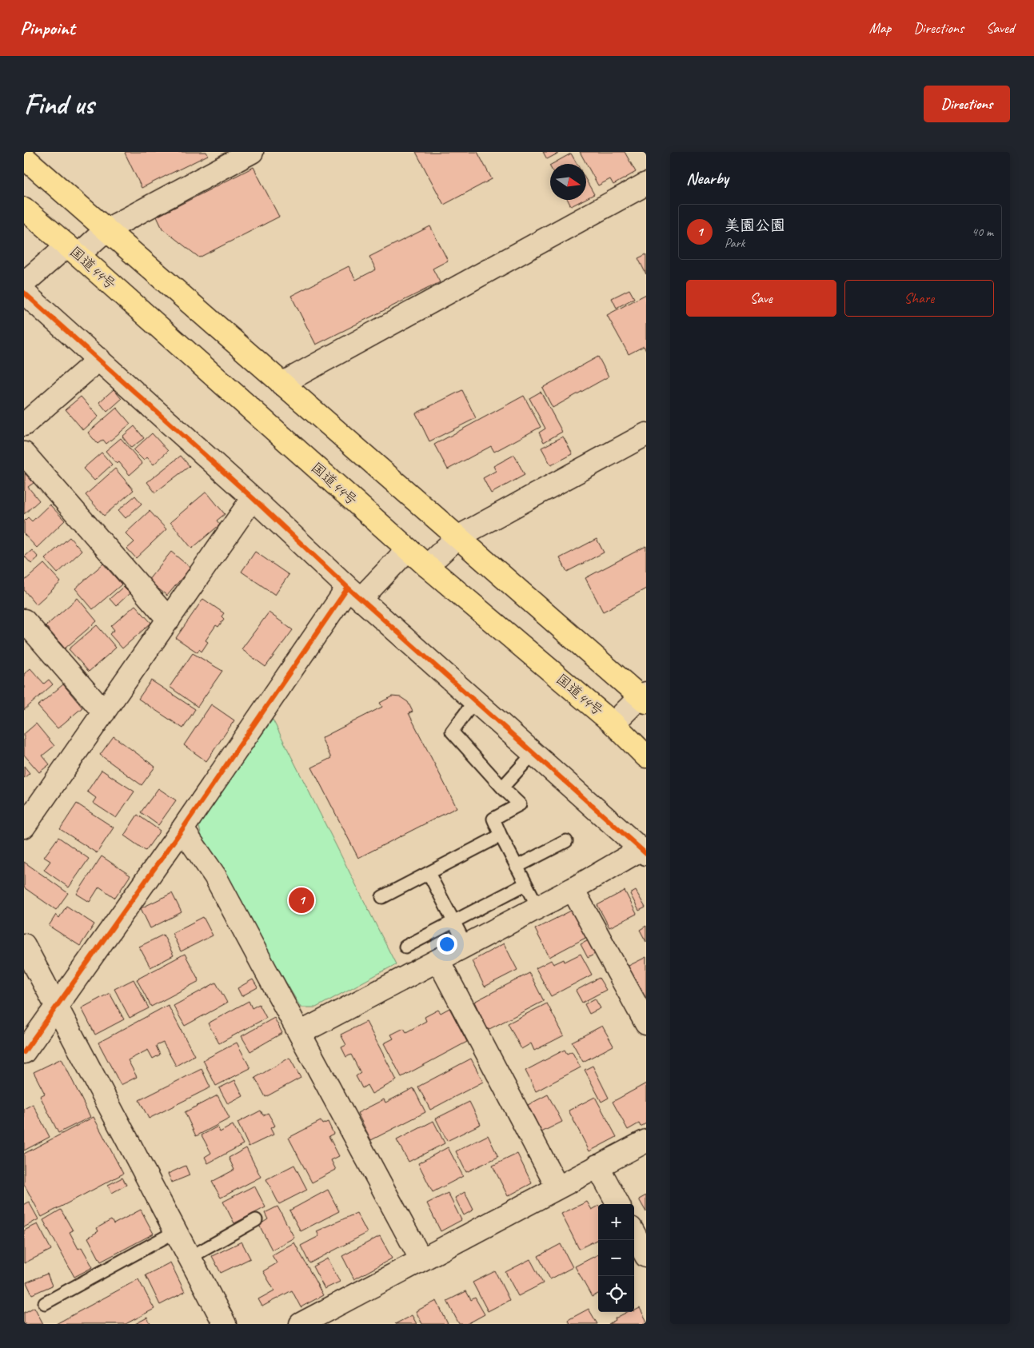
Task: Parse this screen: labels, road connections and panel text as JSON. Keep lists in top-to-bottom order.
{
  "streets": {
    "highway": ["国道44号"]
  },
  "north": "right",
  "page": {
    "header": "Pinpoint",
    "nav": ["Map", "Directions", "Saved"],
    "buttons": [
      "Directions",
      ["Save", "Share"]
    ],
    "title": "Find us",
    "heading": "Nearby",
    "list": [
      {
        "mark": "1",
        "name": "美園公園",
        "note": "Park",
        "value": "40 m"
      }
    ],
    "pins": "1",
    "map_buttons": ["+", "−"]
  }
}
